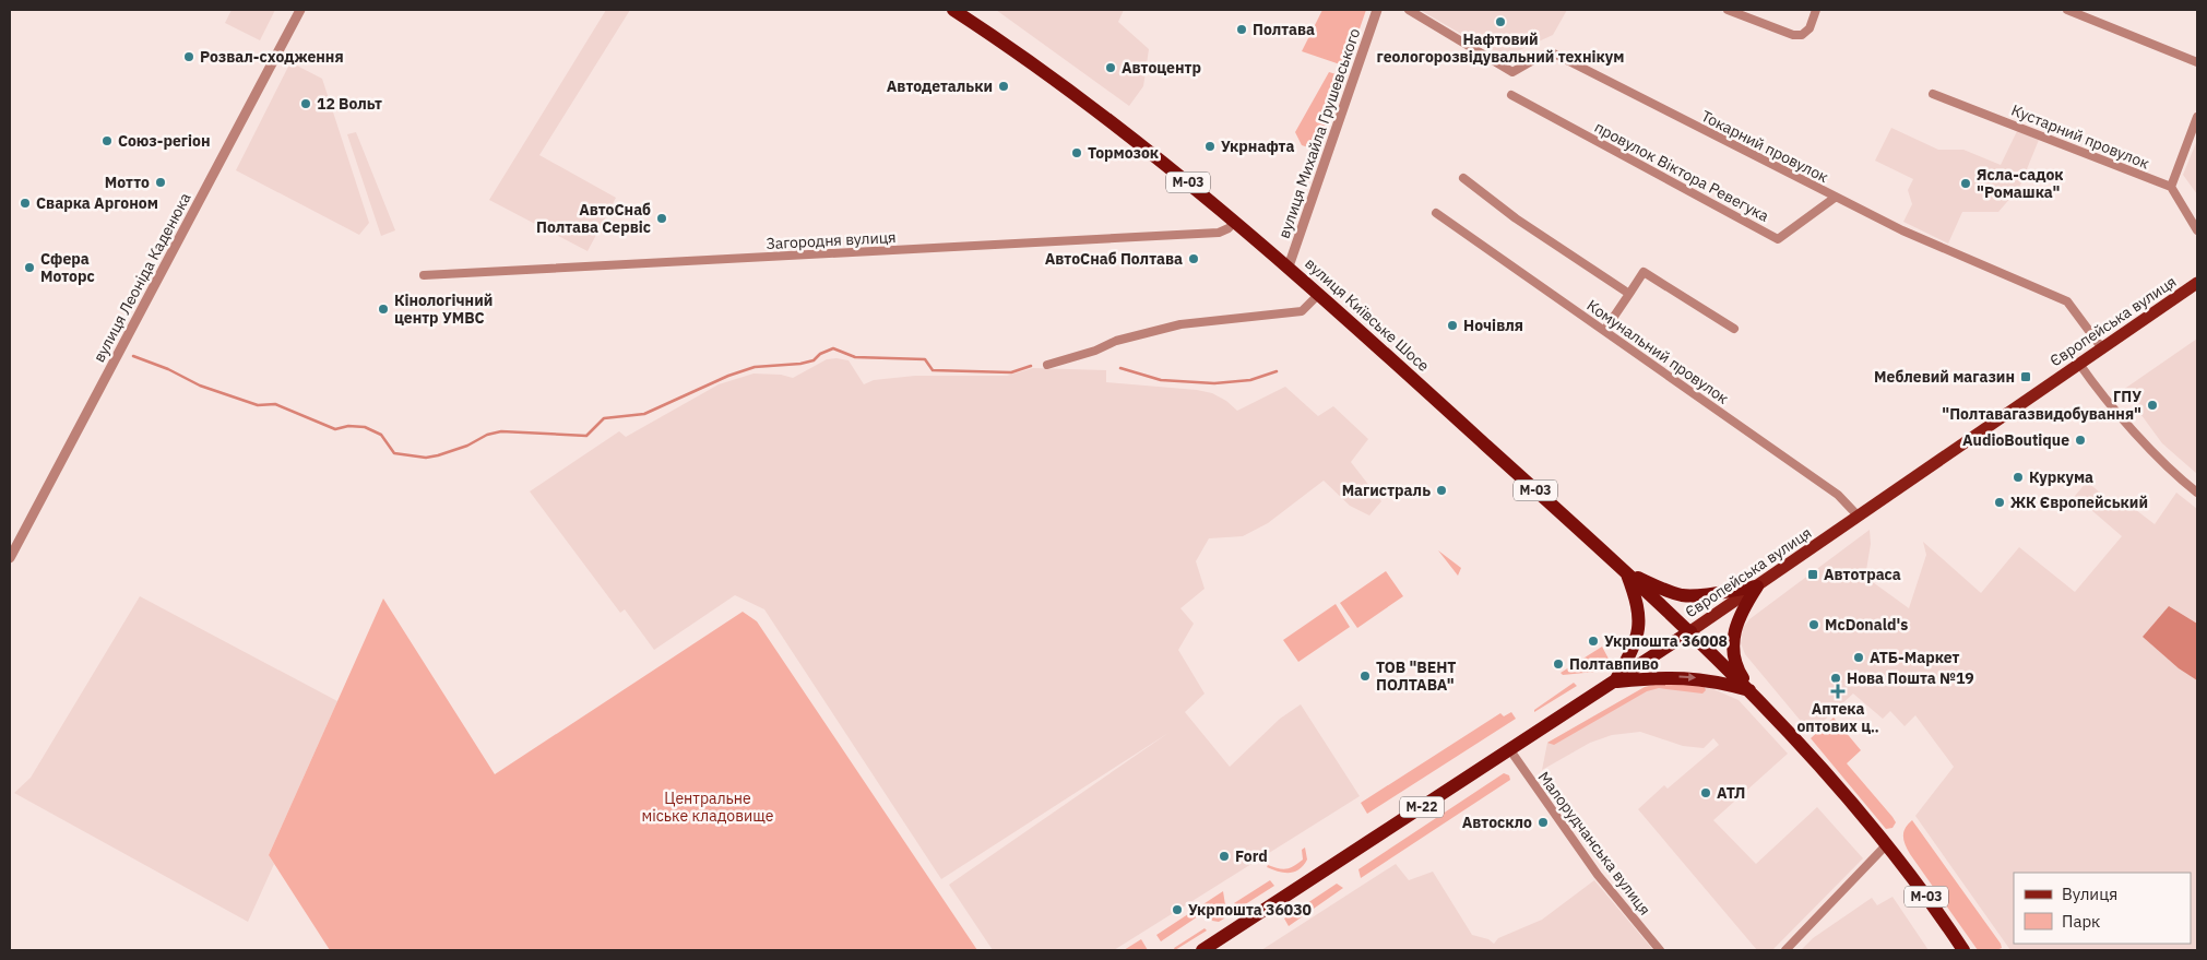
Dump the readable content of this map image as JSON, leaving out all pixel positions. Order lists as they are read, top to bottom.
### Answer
{
  "streets": {
    "highway": [
      "М-03",
      "вулиця Київське Шосе",
      "Європейська вулиця",
      "М-22"
    ],
    "street": [
      "вулиця Михайла Грушевського",
      "Кустарний провулок",
      "Токарний провулок",
      "провулок Віктора Ревегука",
      "Загородня вулиця",
      "вулиця Леоніда Каденюка",
      "Комунальний провулок",
      "Малорудчанська вулиця"
    ]
  },
  "crossings": [
    ["вулиця Михайла Грушевського", "вулиця Київське Шосе"],
    ["Токарний провулок", "провулок Віктора Ревегука"],
    ["Токарний провулок", "Європейська вулиця"],
    ["М-03", "вулиця Київське Шосе"],
    ["Загородня вулиця", "вулиця Київське Шосе"],
    ["вулиця Київське Шосе", "Європейська вулиця"],
    ["Європейська вулиця", "Комунальний провулок"],
    ["Європейська вулиця", "Малорудчанська вулиця"]
  ],
  "parks": ["Центральне міське кладовище"],
  "places": {
    "other": [
      "Нафтовий геологорозвідувальний технікум",
      "Полтава",
      "Розвал-сходження",
      "Автоцентр",
      "Автодетальки",
      "12 Вольт",
      "Союз-регіон",
      "Укрнафта",
      "Тормозок",
      "Мотто",
      "Ясла-садок \"Ромашка\"",
      "Сварка Аргоном",
      "АвтоСнаб Полтава Сервіс",
      "АвтоСнаб Полтава",
      "Сфера Моторс",
      "Кінологічний центр УМВС",
      "Ночівля",
      "ГПУ \"Полтавагазвидобування\"",
      "AudioBoutique",
      "Куркума",
      "Магистраль",
      "ЖК Європейський",
      "McDonald's",
      "Укрпошта 36008",
      "АТБ-Маркет",
      "Полтавпиво",
      "ТОВ \"ВЕНТ ПОЛТАВА\"",
      "Нова Пошта №19",
      "АТЛ",
      "Автоскло",
      "Ford",
      "Укрпошта 36030"
    ],
    "transit": ["Меблевий магазин", "Автотраса"],
    "health": ["Аптека оптових ц‥"]
  },
  "legend": ["Вулиця", "Парк"]
}
